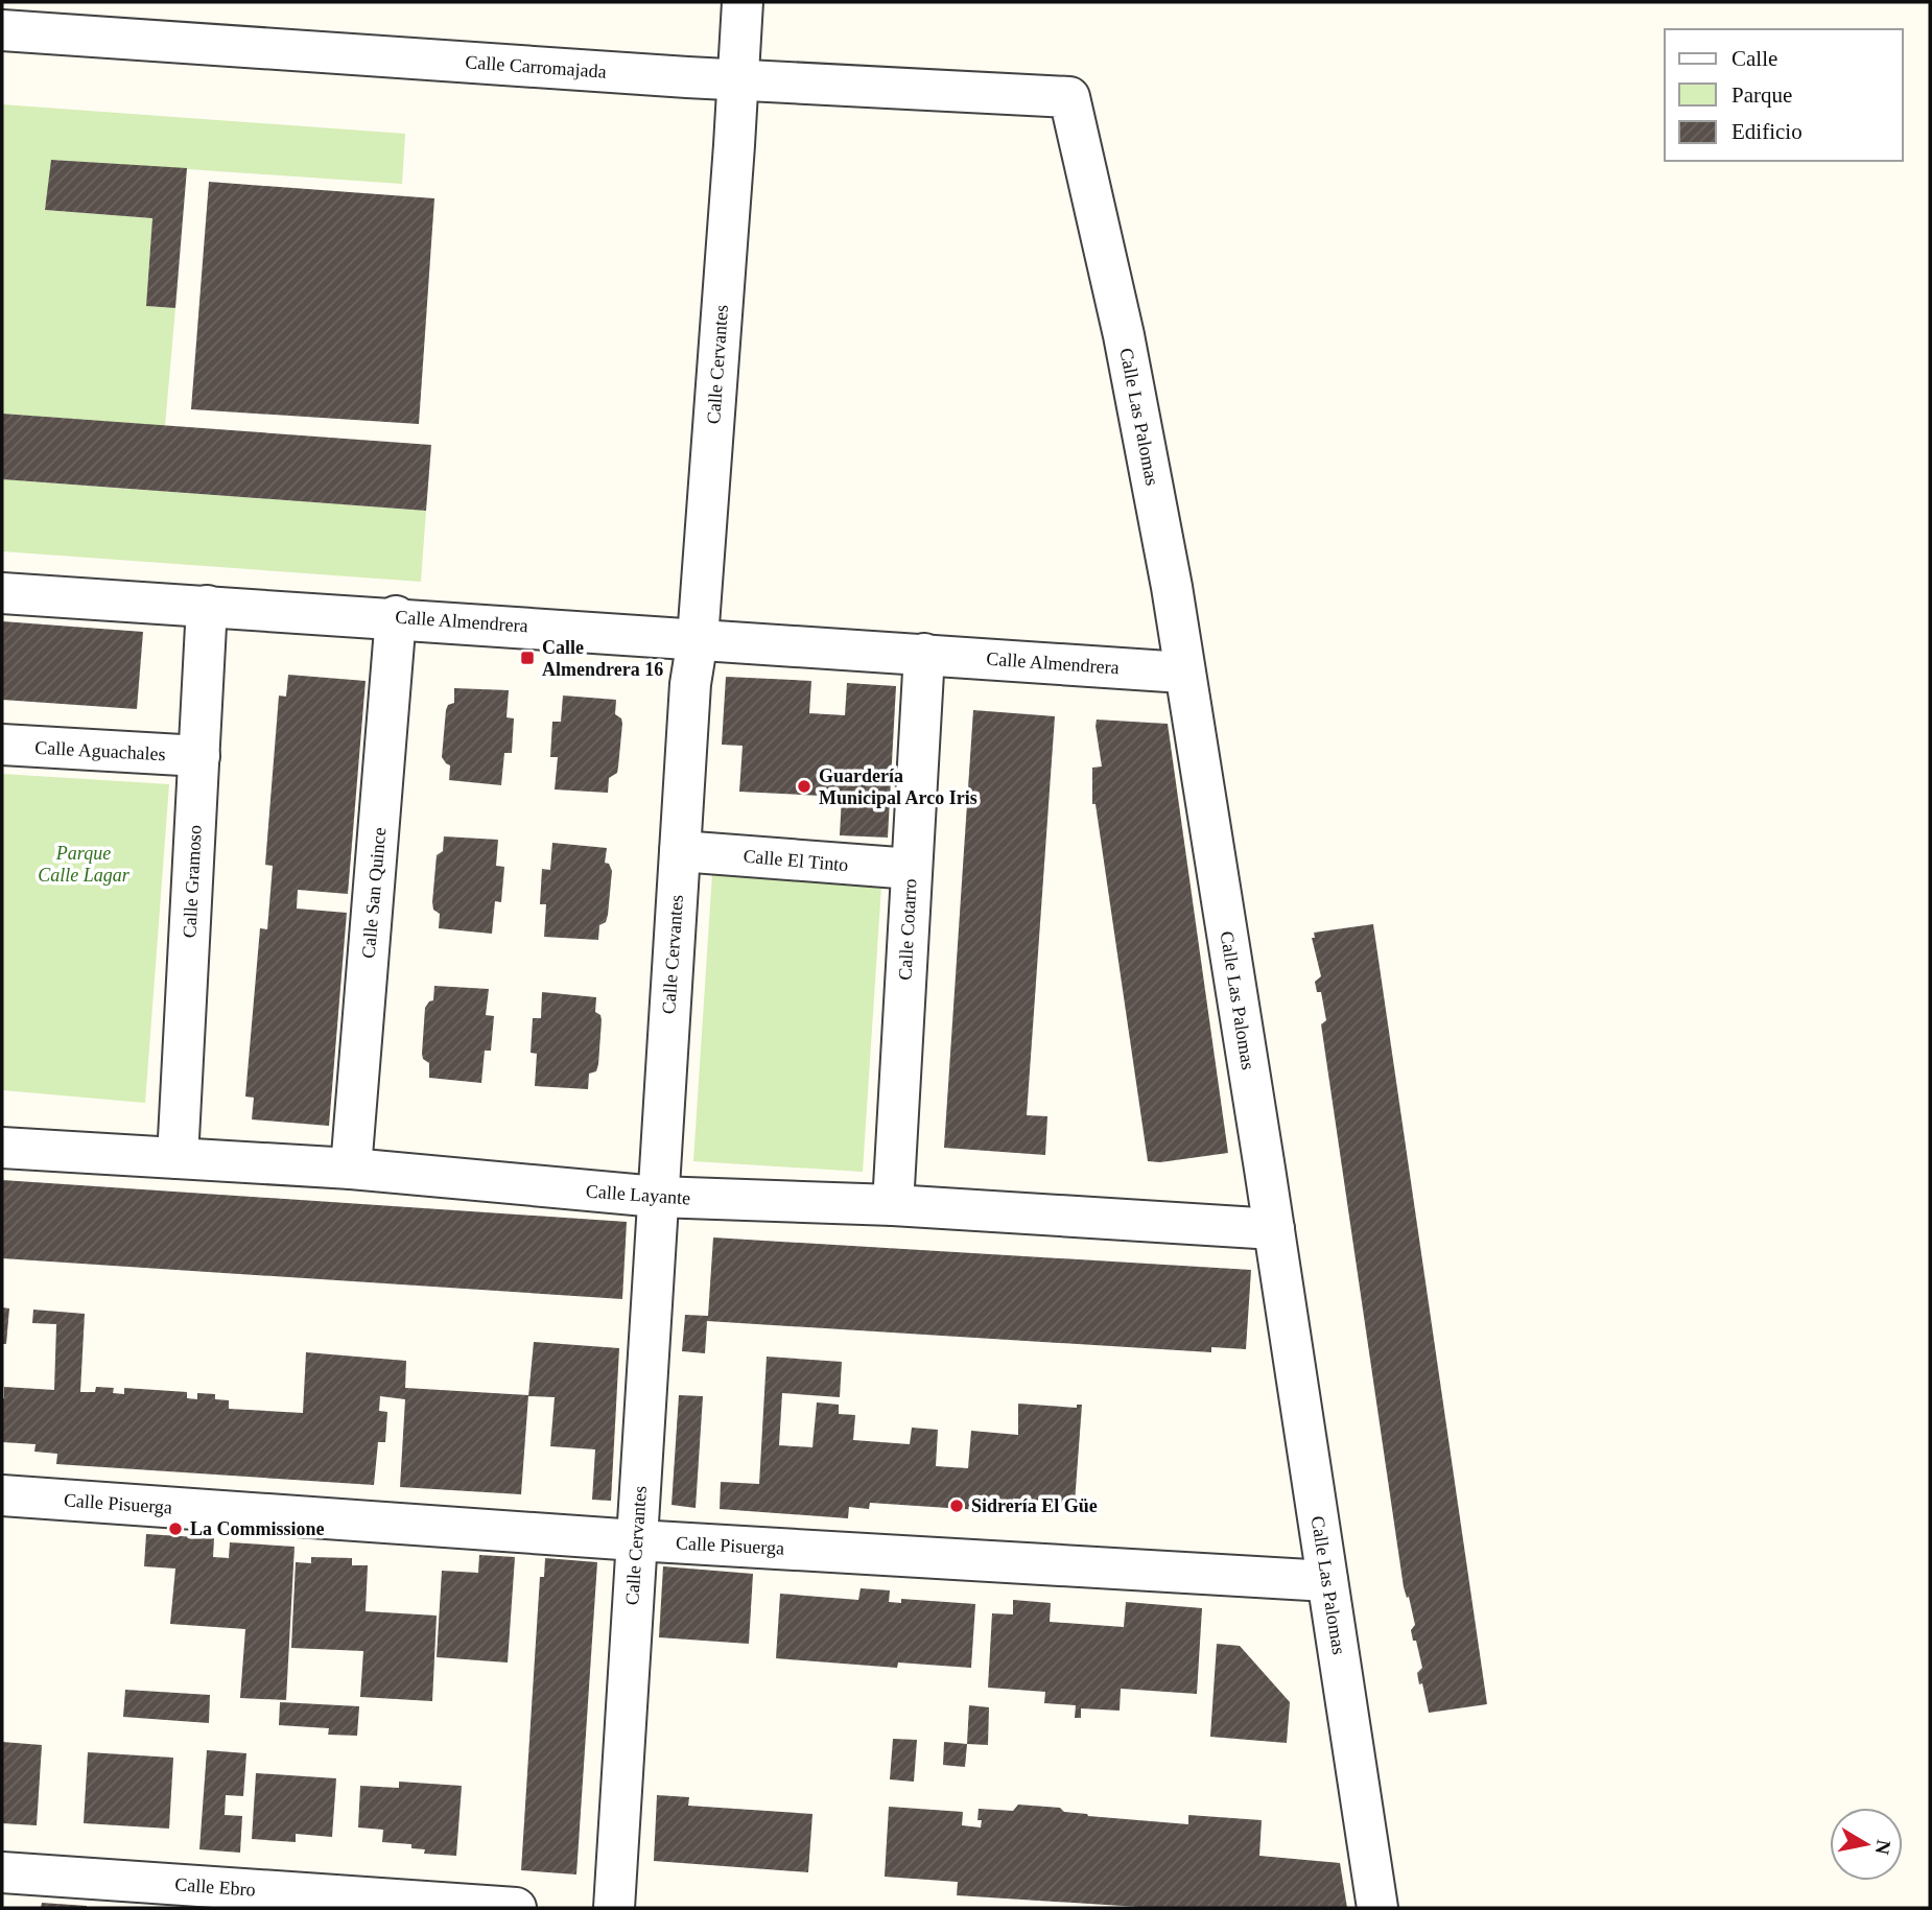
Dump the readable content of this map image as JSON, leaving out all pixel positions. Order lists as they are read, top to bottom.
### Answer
{
  "streets": {
    "street": [
      "Calle Carromajada",
      "Calle Cervantes",
      "Calle Las Palomas",
      "Calle Almendrera",
      "Calle Aguachales",
      "Calle El Tinto",
      "Calle Gramoso",
      "Calle San Quince",
      "Calle Cotarro",
      "Calle Layante",
      "Calle Pisuerga",
      "Calle Ebro"
    ]
  },
  "crossings": [
    ["Calle Carromajada", "Calle Cervantes"],
    ["Calle Carromajada", "Calle Las Palomas"],
    ["Calle Cervantes", "Calle Almendrera"],
    ["Calle Cervantes", "Calle El Tinto"],
    ["Calle Cervantes", "Calle Layante"],
    ["Calle Cervantes", "Calle Pisuerga"],
    ["Calle Las Palomas", "Calle Almendrera"],
    ["Calle Las Palomas", "Calle Layante"],
    ["Calle Las Palomas", "Calle Pisuerga"],
    ["Calle Almendrera", "Calle Gramoso"],
    ["Calle Almendrera", "Calle San Quince"],
    ["Calle Almendrera", "Calle Cotarro"],
    ["Calle Aguachales", "Calle Gramoso"],
    ["Calle El Tinto", "Calle Cotarro"],
    ["Calle Gramoso", "Calle Layante"],
    ["Calle San Quince", "Calle Layante"],
    ["Calle Cotarro", "Calle Layante"]
  ],
  "parks": ["Parque Calle Lagar"],
  "places": {
    "transit": ["Calle Almendrera 16"],
    "other": ["Guardería Municipal Arco Iris", "Sidrería El Güe", "La Commissione"]
  },
  "legend": ["Calle", "Parque", "Edificio"],
  "north": "right"
}
